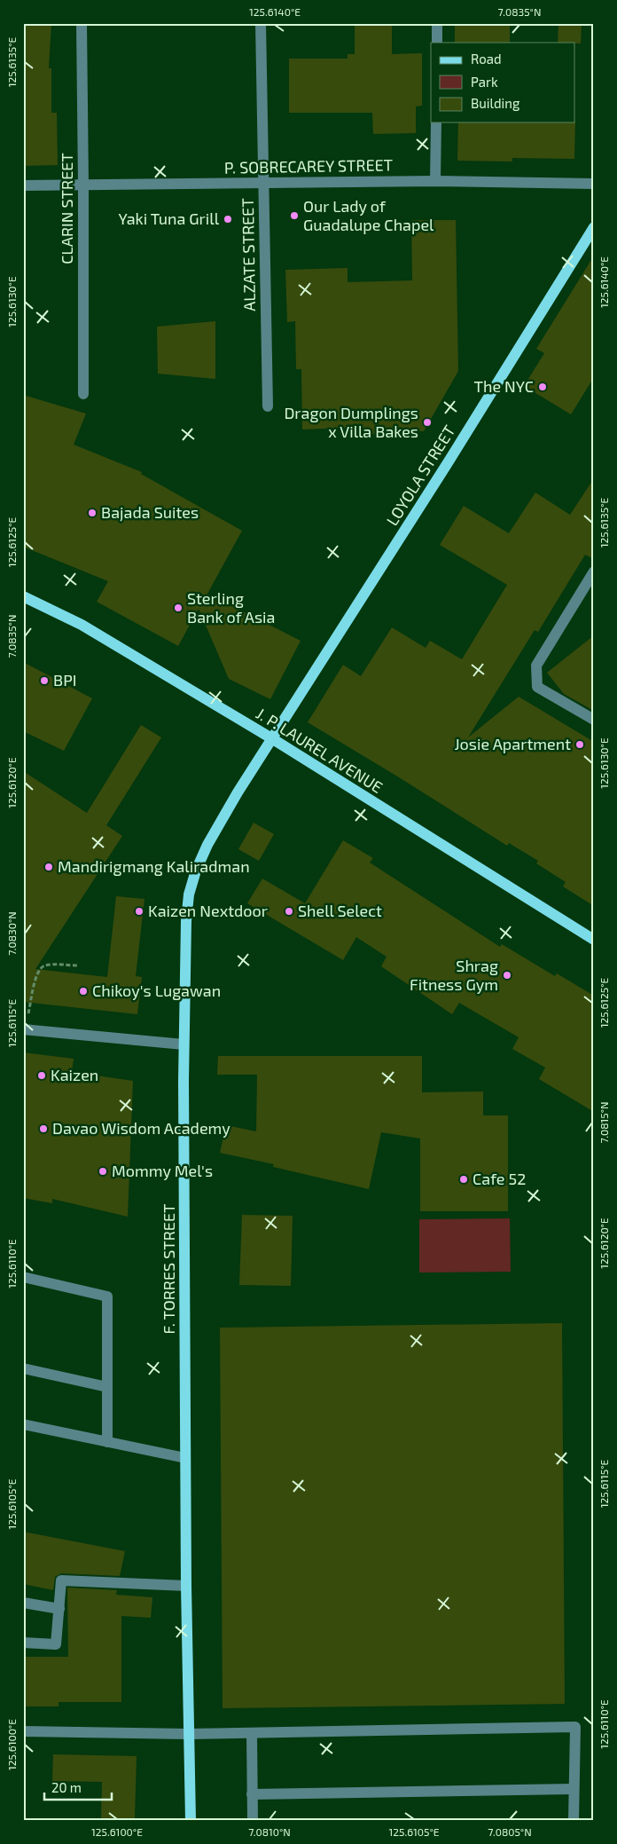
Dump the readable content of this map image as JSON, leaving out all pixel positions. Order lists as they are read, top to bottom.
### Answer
{
  "streets": {
    "main road": ["LOYOLA STREET", "J. P. LAUREL AVENUE", "F. TORRES STREET"],
    "street": ["P. SOBRECAREY STREET", "CLARIN STREET", "ALZATE STREET"]
  },
  "crossings": [
    ["P. SOBRECAREY STREET", "CLARIN STREET"],
    ["P. SOBRECAREY STREET", "ALZATE STREET"],
    ["LOYOLA STREET", "J. P. LAUREL AVENUE"],
    ["LOYOLA STREET", "F. TORRES STREET"],
    ["J. P. LAUREL AVENUE", "F. TORRES STREET"]
  ],
  "places": [
    "Our Lady of Guadalupe Chapel",
    "Yaki Tuna Grill",
    "The NYC",
    "Dragon Dumplings x Villa Bakes",
    "Bajada Suites",
    "Sterling Bank of Asia",
    "BPI",
    "Josie Apartment",
    "Mandirigmang Kaliradman",
    "Kaizen Nextdoor",
    "Shell Select",
    "Shrag Fitness Gym",
    "Chikoy's Lugawan",
    "Kaizen",
    "Davao Wisdom Academy",
    "Mommy Mel's",
    "Cafe 52"
  ],
  "legend": ["Road", "Park", "Building"],
  "scale_bar": "20 m",
  "coordinates": [
    "125.6140°E",
    "7.0835°N",
    "125.6135°E",
    "125.6130°E",
    "125.6125°E",
    "125.6120°E",
    "7.0830°N",
    "125.6115°E",
    "7.0815°N",
    "125.6110°E",
    "125.6105°E",
    "125.6100°E",
    "7.0810°N",
    "7.0805°N"
  ]
}
